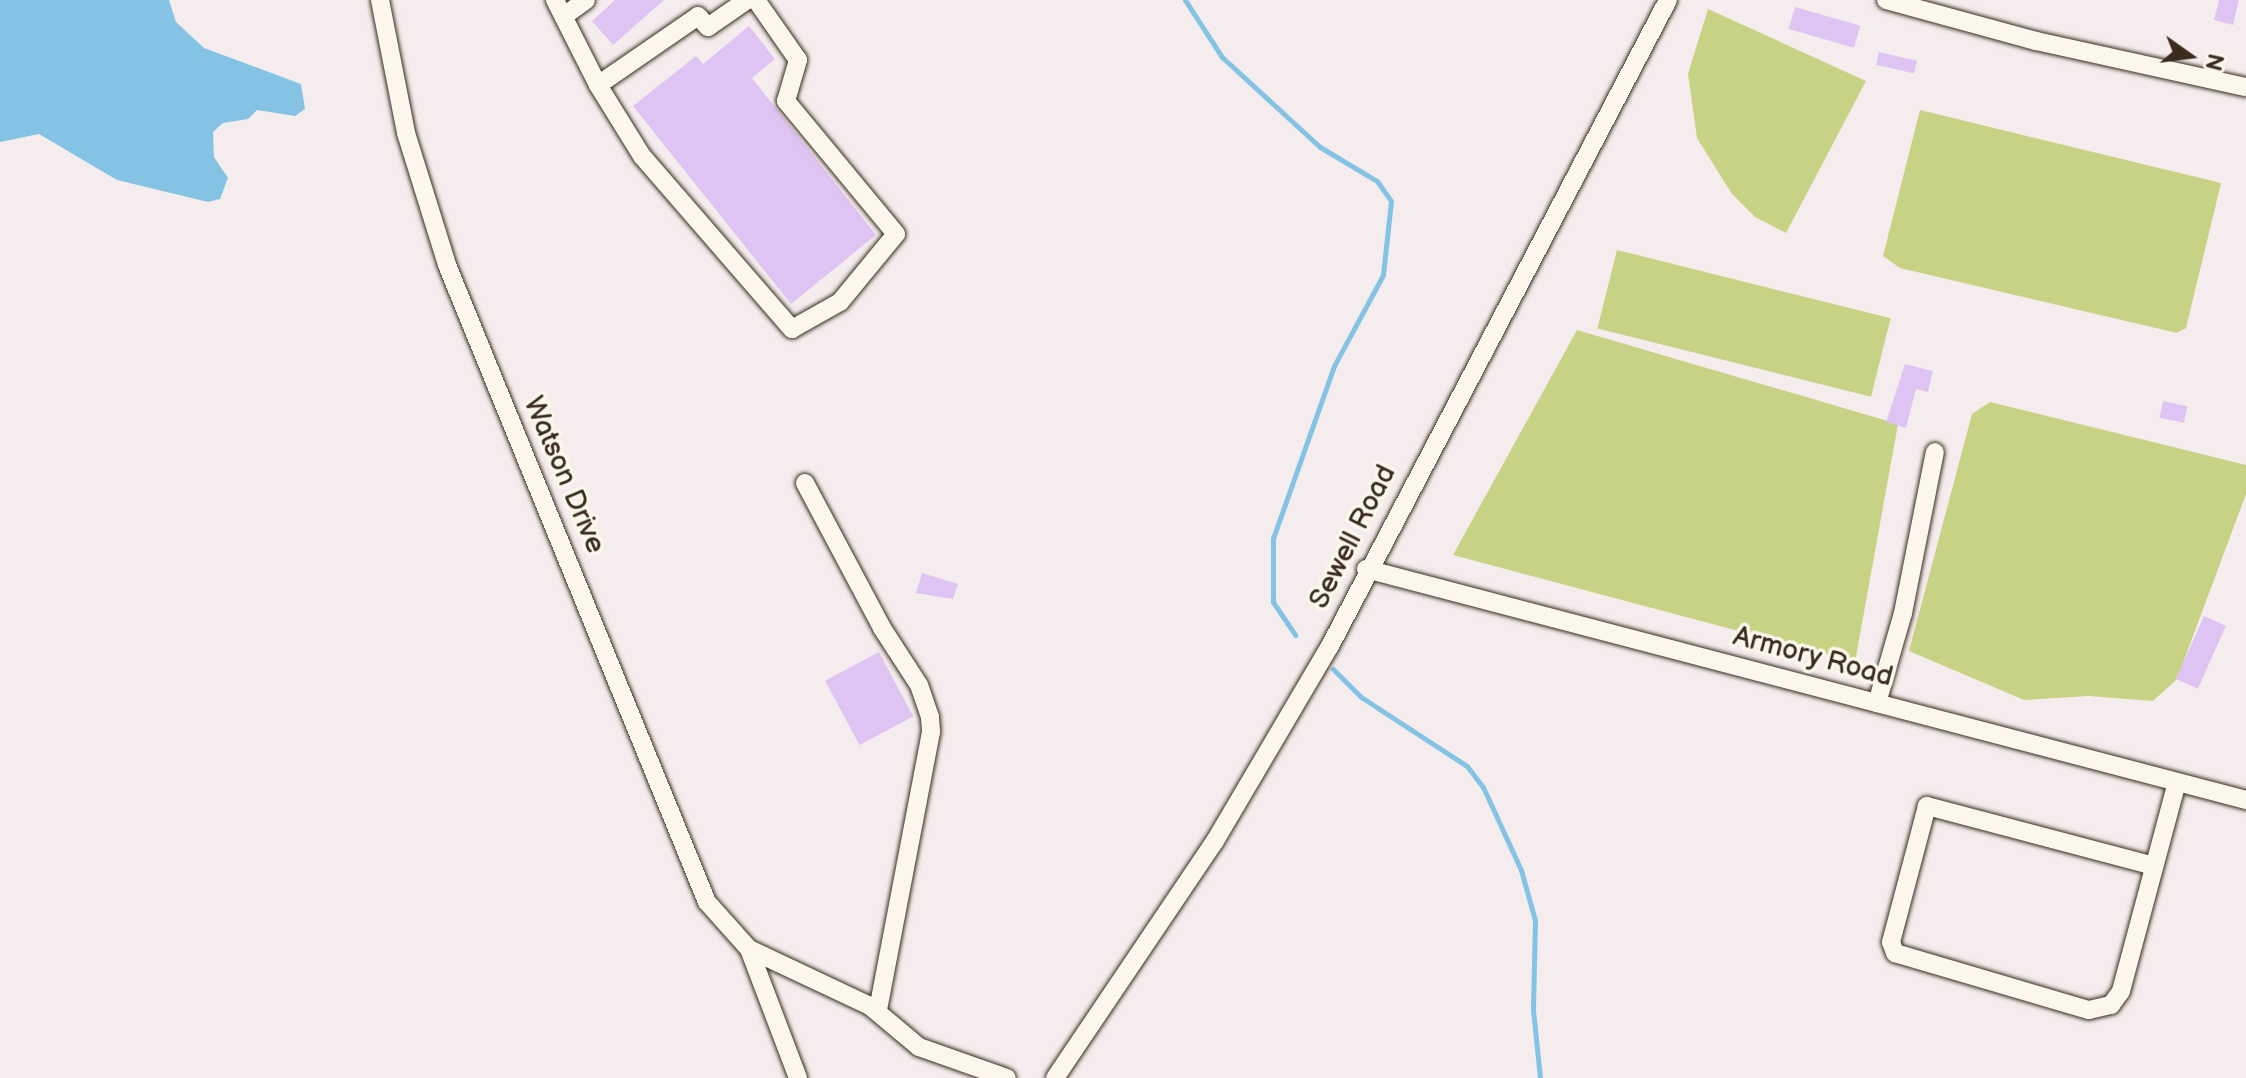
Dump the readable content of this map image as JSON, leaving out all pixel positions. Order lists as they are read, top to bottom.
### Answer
{
  "streets": {
    "street": ["Watson Drive", "Sewell Road", "Armory Road"]
  },
  "crossings": [
    ["Sewell Road", "Armory Road"]
  ],
  "north": "right"
}
